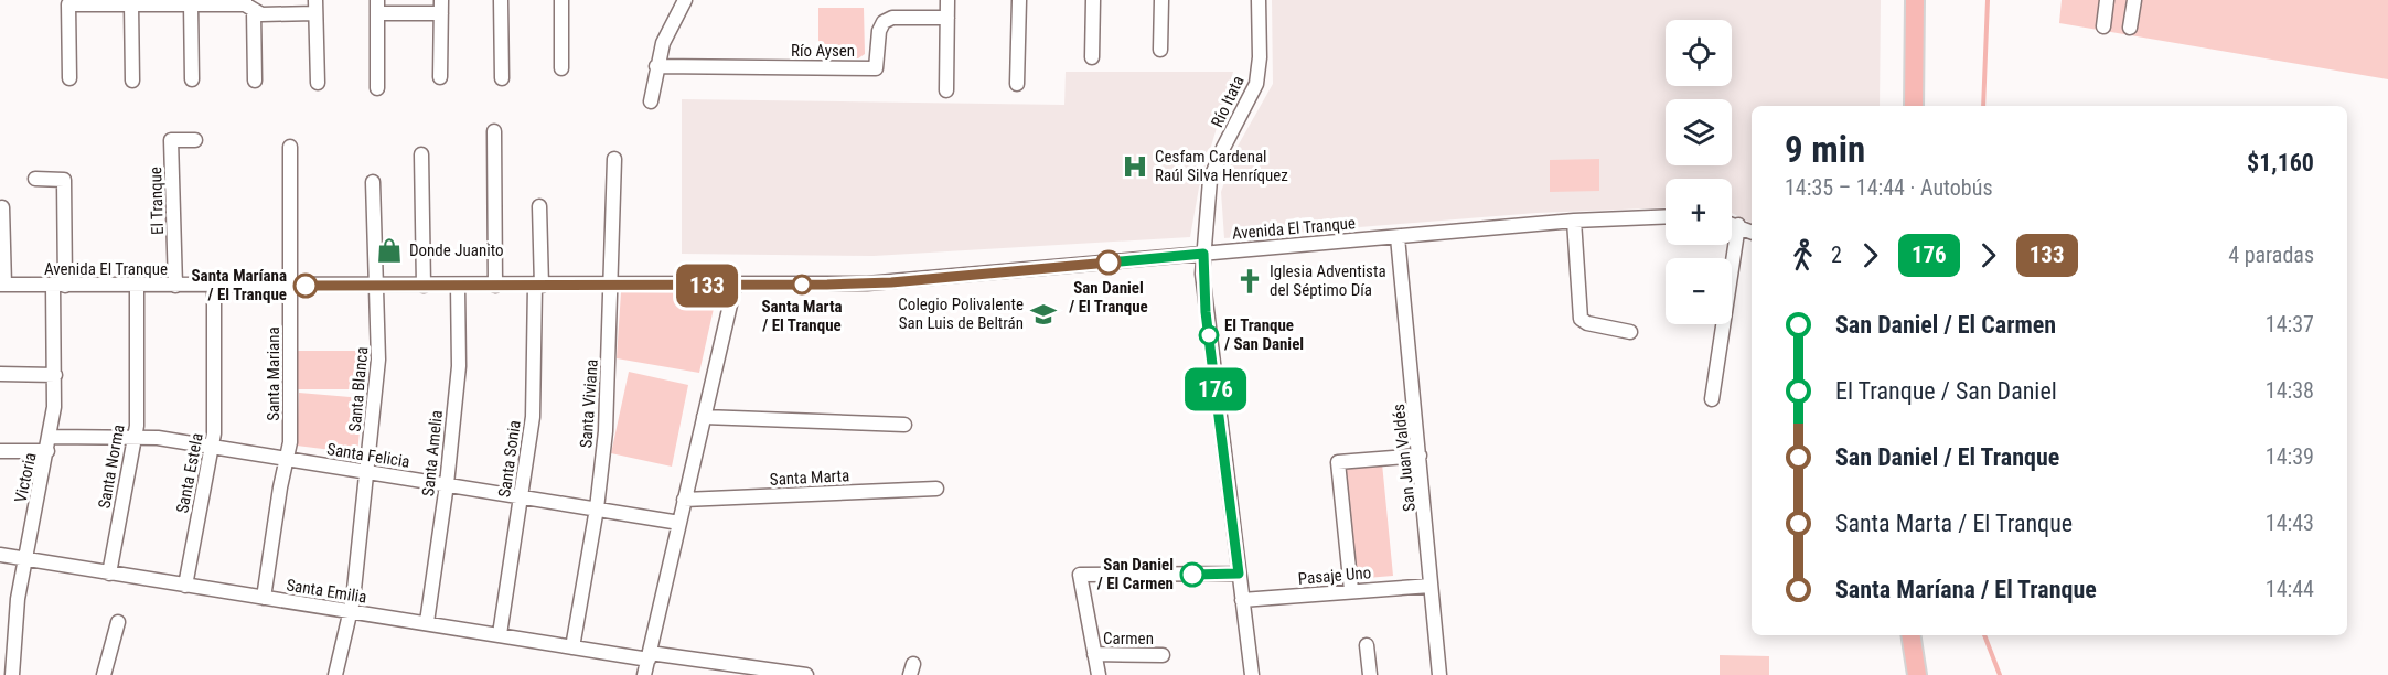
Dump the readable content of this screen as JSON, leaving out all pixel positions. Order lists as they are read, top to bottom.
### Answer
{
  "streets": {
    "street": [
      "Río Aysen",
      "Río Itata",
      "El Tranque",
      "Avenida El Tranque",
      "Santa Mariana",
      "Santa Blanca",
      "Santa Viviana",
      "Santa Amelia",
      "Santa Felicia",
      "San Juan Valdés",
      "Santa Sonia",
      "Santa Norma",
      "Santa Estela",
      "Victoria",
      "Santa Marta",
      "Pasaje Uno",
      "Santa Emilia",
      "Carmen"
    ]
  },
  "crossings": [
    ["Río Itata", "Avenida El Tranque"],
    ["Río Itata", "Pasaje Uno"],
    ["Río Itata", "Carmen"],
    ["El Tranque", "Avenida El Tranque"],
    ["Avenida El Tranque", "Santa Mariana"],
    ["Avenida El Tranque", "Santa Blanca"],
    ["Avenida El Tranque", "Santa Viviana"],
    ["Avenida El Tranque", "Santa Amelia"],
    ["Avenida El Tranque", "San Juan Valdés"],
    ["Avenida El Tranque", "Santa Sonia"],
    ["Avenida El Tranque", "Santa Norma"],
    ["Avenida El Tranque", "Santa Estela"],
    ["Avenida El Tranque", "Victoria"],
    ["Santa Mariana", "Santa Felicia"],
    ["Santa Mariana", "Santa Emilia"],
    ["Santa Blanca", "Santa Felicia"],
    ["Santa Blanca", "Santa Emilia"],
    ["Santa Viviana", "Santa Felicia"],
    ["Santa Viviana", "Santa Emilia"],
    ["Santa Amelia", "Santa Felicia"],
    ["Santa Amelia", "Santa Emilia"],
    ["Santa Felicia", "Santa Sonia"],
    ["Santa Felicia", "Santa Norma"],
    ["Santa Felicia", "Santa Estela"],
    ["Santa Felicia", "Victoria"],
    ["San Juan Valdés", "Pasaje Uno"],
    ["Santa Sonia", "Santa Emilia"],
    ["Santa Norma", "Santa Emilia"],
    ["Santa Estela", "Santa Emilia"],
    ["Victoria", "Santa Emilia"]
  ],
  "places": {
    "hospital": ["Cesfam Cardenal Raúl Silva Henríquez"],
    "shop": ["Donde Juanito"],
    "other": [
      "San Daniel / El Tranque",
      "Santa Marta / El Tranque",
      "Santa Maríana / El Tranque",
      "El Tranque / San Daniel",
      "San Daniel / El Carmen"
    ],
    "church": ["Iglesia Adventista del Séptimo Día"],
    "school or university": ["Colegio Polivalente San Luis de Beltrán"]
  },
  "lines": ["bus line 176", "bus line 133"],
  "page": {
    "on_map": ["176", "133"],
    "map_buttons": ["+", "−"],
    "heading": ["9 min", "14:35 – 14:44 · Autobús", "$1,160"],
    "legs": [
      "2",
      "176",
      "133",
      "4 paradas"
    ],
    "list": [
      {
        "name": "San Daniel / El Carmen",
        "value": "14:37"
      },
      {
        "name": "El Tranque / San Daniel",
        "value": "14:38"
      },
      {
        "name": "San Daniel / El Tranque",
        "value": "14:39"
      },
      {
        "name": "Santa Marta / El Tranque",
        "value": "14:43"
      },
      {
        "name": "Santa Maríana / El Tranque",
        "value": "14:44"
      }
    ]
  }
}
